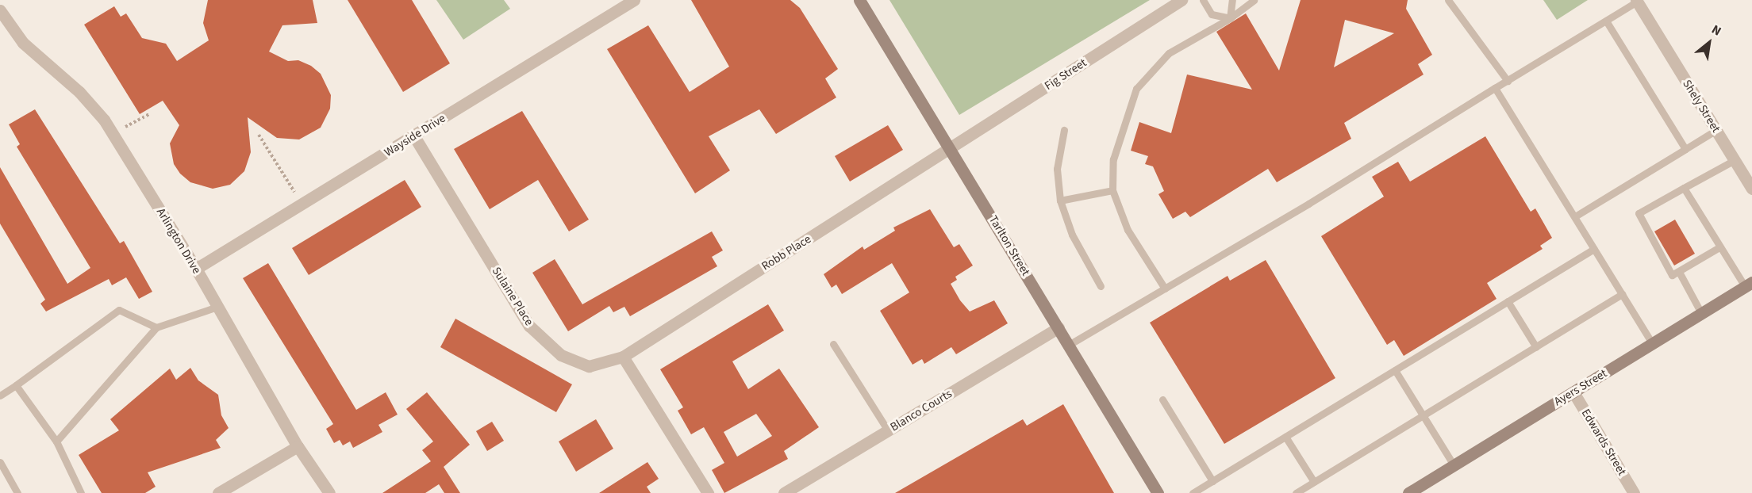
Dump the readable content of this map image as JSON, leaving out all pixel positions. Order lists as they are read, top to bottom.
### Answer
{
  "streets": {
    "street": [
      "Fig Street",
      "Shely Street",
      "Wayside Drive",
      "Arlington Drive",
      "Tarlton Street",
      "Robb Place",
      "Sulaine Place",
      "Ayers Street",
      "Blanco Courts",
      "Edwards Street"
    ]
  },
  "crossings": [
    ["Fig Street", "Tarlton Street"],
    ["Fig Street", "Robb Place"],
    ["Wayside Drive", "Arlington Drive"],
    ["Wayside Drive", "Sulaine Place"],
    ["Tarlton Street", "Robb Place"],
    ["Tarlton Street", "Blanco Courts"],
    ["Robb Place", "Sulaine Place"],
    ["Ayers Street", "Edwards Street"]
  ],
  "north": "top right"
}
